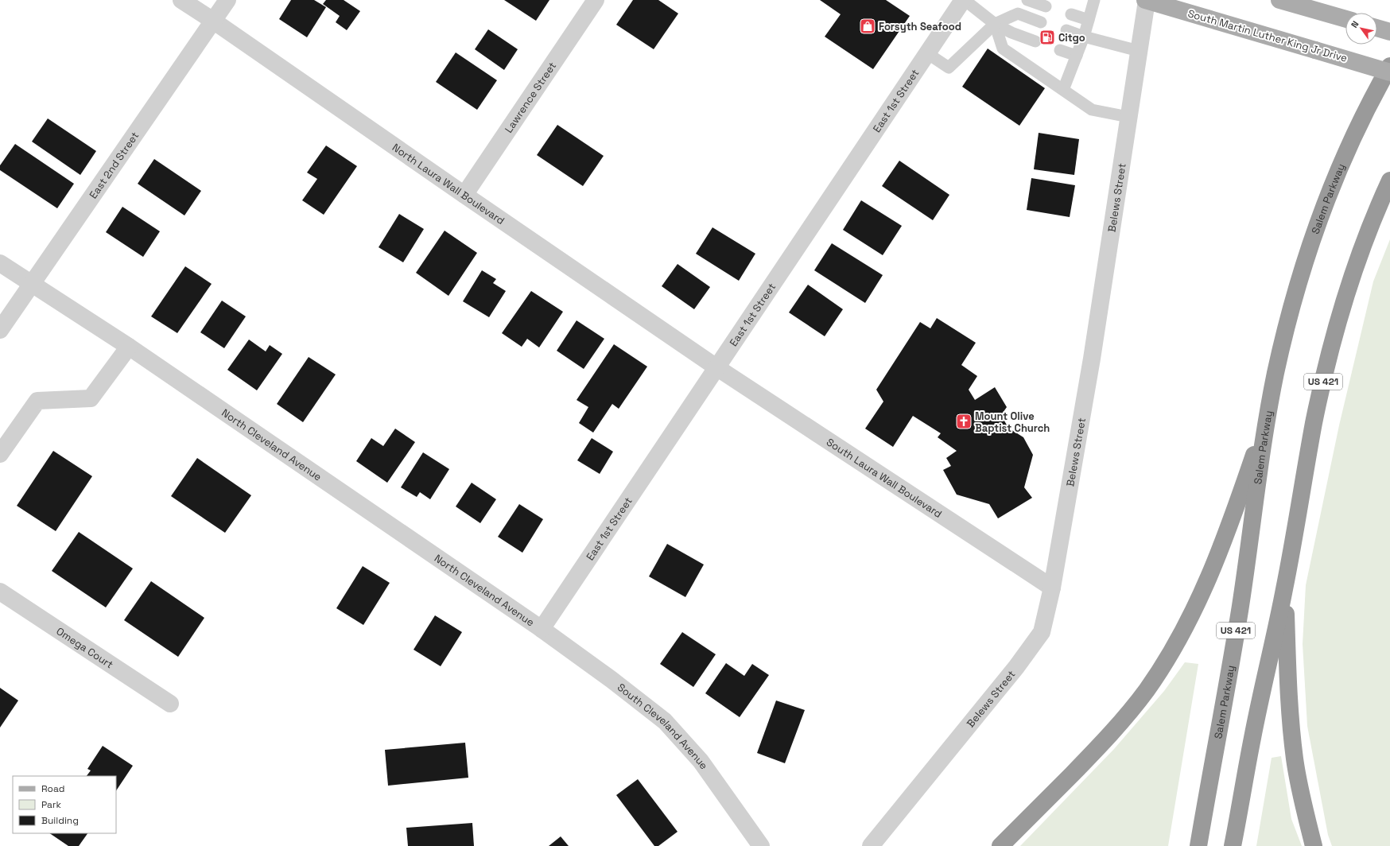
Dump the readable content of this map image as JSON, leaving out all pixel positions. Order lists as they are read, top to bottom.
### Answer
{
  "streets": {
    "highway": ["Salem Parkway", "US 421"],
    "main road": ["South Martin Luther King Jr Drive"],
    "street": [
      "Lawrence Street",
      "East 1st Street",
      "East 2nd Street",
      "North Laura Wall Boulevard",
      "Belews Street",
      "North Cleveland Avenue",
      "South Laura Wall Boulevard",
      "Omega Court",
      "South Cleveland Avenue"
    ]
  },
  "crossings": [
    ["South Martin Luther King Jr Drive", "Belews Street"],
    ["Lawrence Street", "North Laura Wall Boulevard"],
    ["East 1st Street", "North Laura Wall Boulevard"],
    ["East 1st Street", "North Cleveland Avenue"],
    ["East 1st Street", "South Laura Wall Boulevard"],
    ["East 1st Street", "South Cleveland Avenue"],
    ["East 2nd Street", "North Laura Wall Boulevard"],
    ["East 2nd Street", "North Cleveland Avenue"],
    ["North Laura Wall Boulevard", "South Laura Wall Boulevard"],
    ["Belews Street", "South Laura Wall Boulevard"],
    ["North Cleveland Avenue", "South Cleveland Avenue"]
  ],
  "places": {
    "shop": ["Forsyth Seafood"],
    "fuel station": ["Citgo"],
    "church": ["Mount Olive Baptist Church"]
  },
  "legend": ["Road", "Park", "Building"],
  "north": "top left"
}
